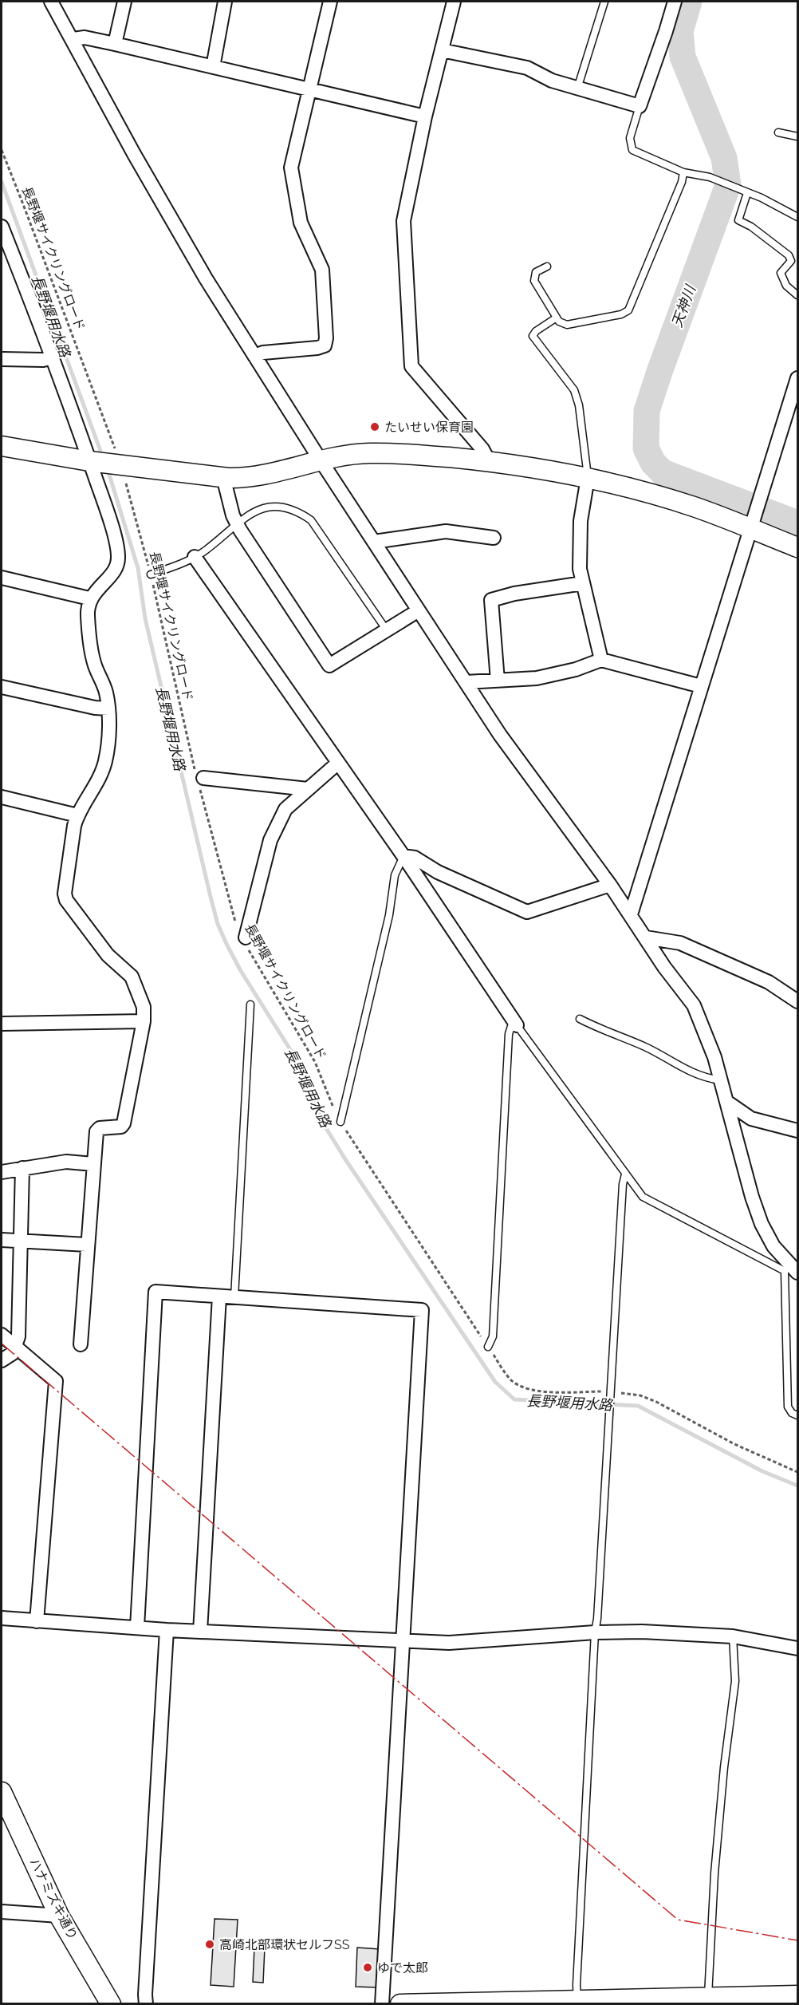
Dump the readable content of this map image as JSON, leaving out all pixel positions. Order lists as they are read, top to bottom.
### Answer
{
  "streets": {
    "street": ["ハナミズキ通り"],
    "path": ["長野堰サイクリングロード"]
  },
  "water": ["天神川", "長野堰用水路"],
  "places": ["たいせい保育園", "高崎北部環状セルフSS", "ゆで太郎"]
}
